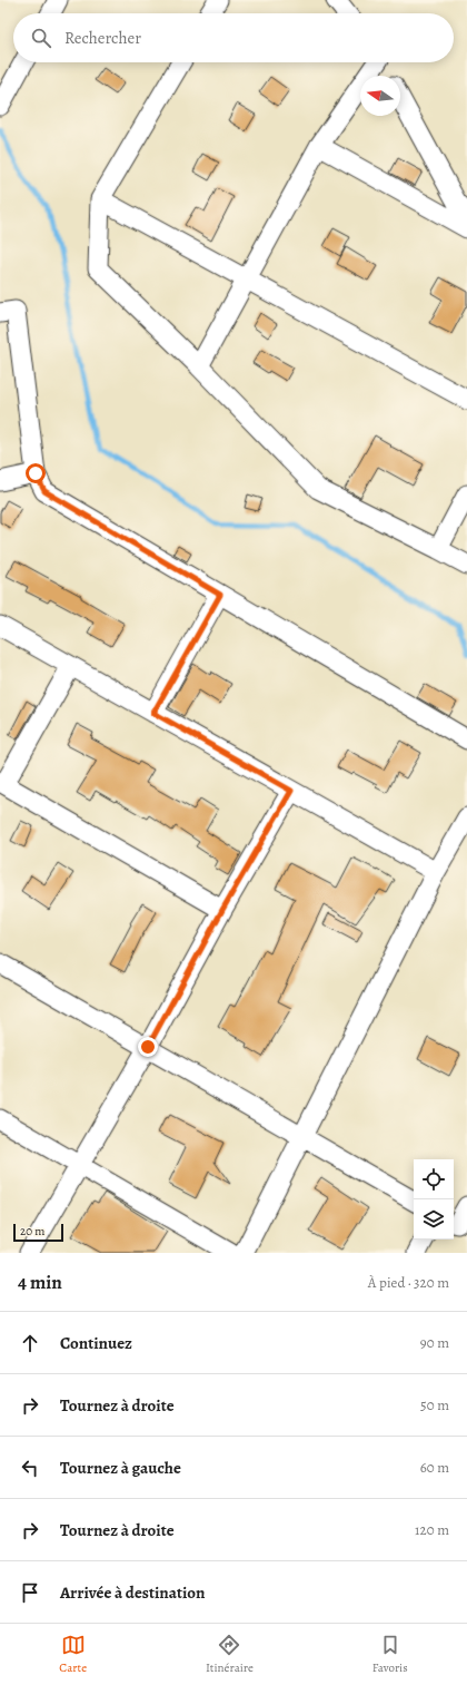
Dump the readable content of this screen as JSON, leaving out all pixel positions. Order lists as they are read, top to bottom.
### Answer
{
  "scale_bar": "20 m",
  "north": "left",
  "page": {
    "search": "Rechercher",
    "scale": "20 m",
    "heading": ["4 min", "À pied · 320 m"],
    "list": [
      ["Continuez", "90 m"],
      ["Tournez à droite", "50 m"],
      ["Tournez à gauche", "60 m"],
      ["Tournez à droite", "120 m"],
      "Arrivée à destination"
    ],
    "nav": ["Carte", "Itinéraire", "Favoris"]
  }
}
